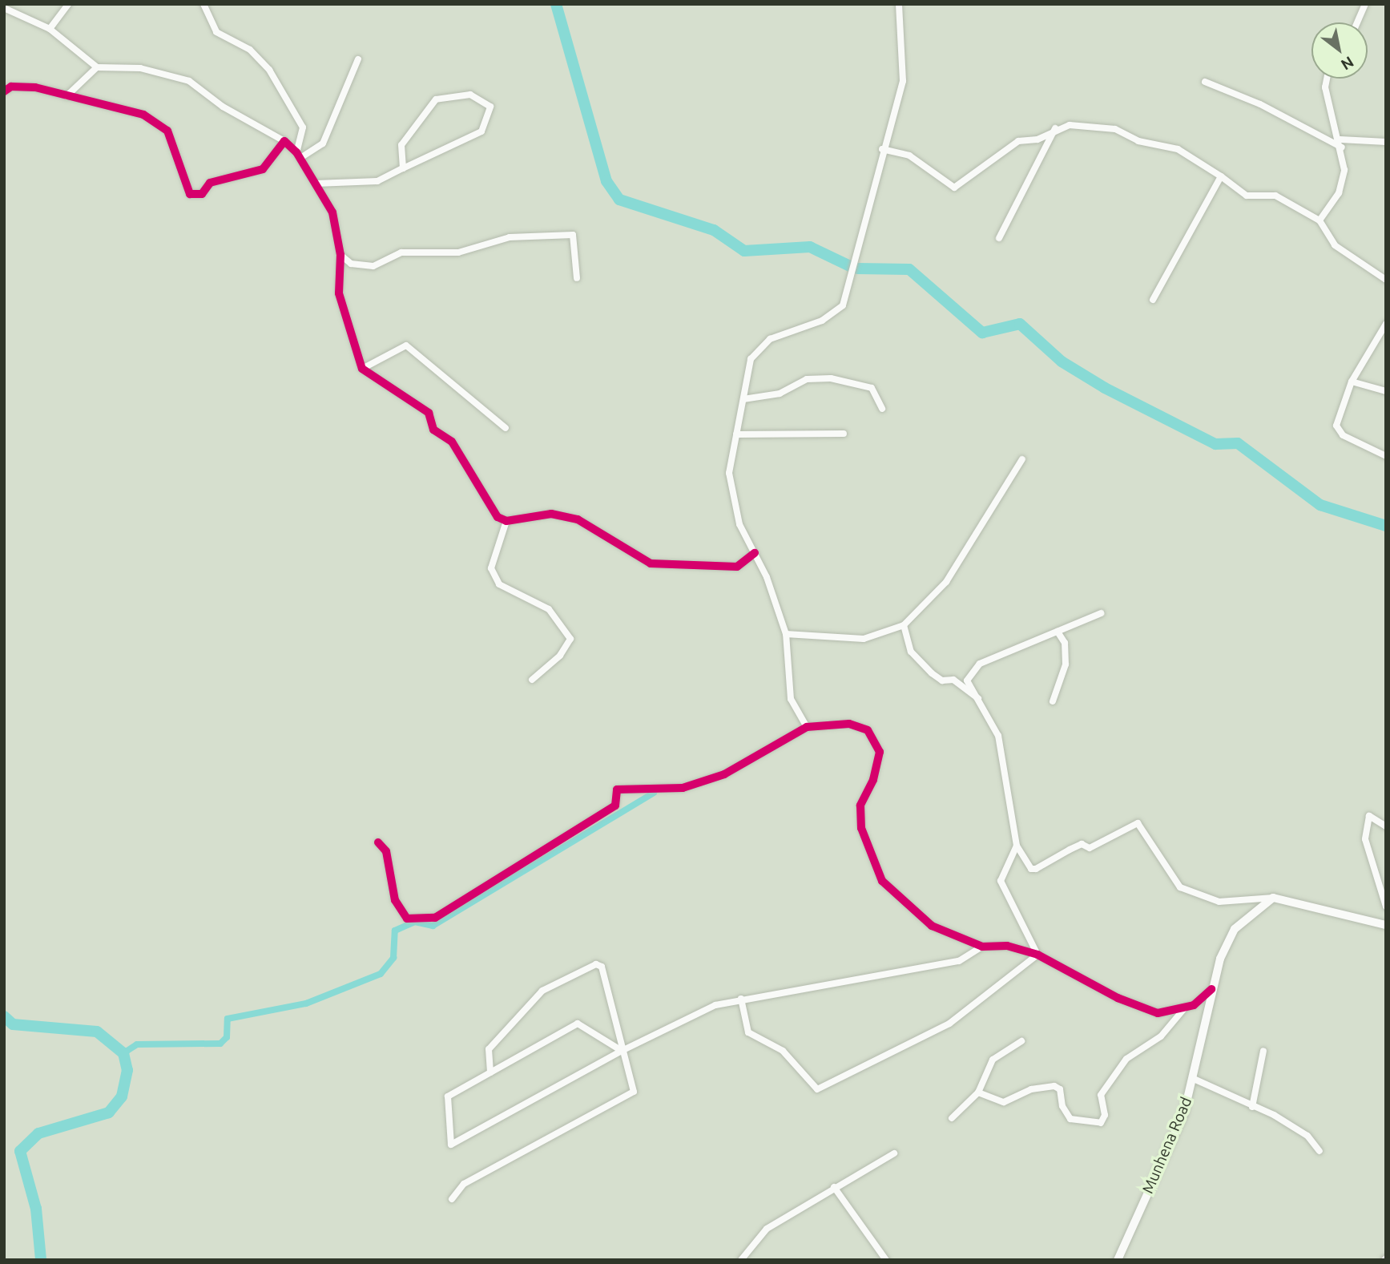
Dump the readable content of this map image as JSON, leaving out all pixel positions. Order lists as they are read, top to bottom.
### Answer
{
  "streets": {
    "street": ["Munhena Road"]
  },
  "north": "bottom right"
}
